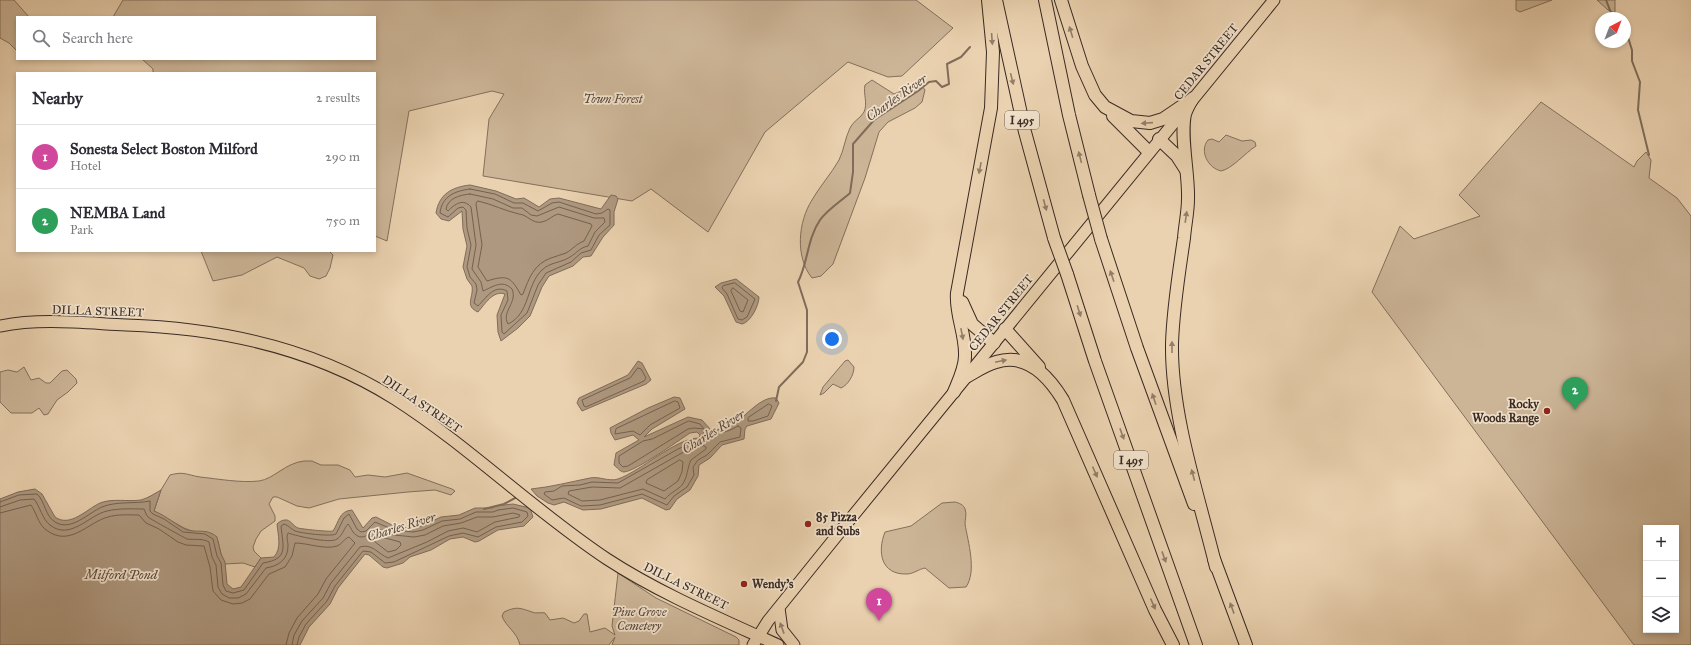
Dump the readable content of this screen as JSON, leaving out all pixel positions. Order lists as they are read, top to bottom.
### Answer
{
  "streets": {
    "highway": ["I 495"],
    "main road": ["CEDAR STREET", "DILLA STREET"]
  },
  "crossings": [
    ["CEDAR STREET", "DILLA STREET"]
  ],
  "water": ["Charles River", "Milford Pond"],
  "parks": ["Town Forest", "Pine Grove Cemetery"],
  "places": ["Rocky Woods Range", "85 Pizza and Subs", "Wendy's"],
  "north": "top right",
  "page": {
    "search": "Search here",
    "heading": ["Nearby", "2 results"],
    "list": [
      {
        "mark": "1",
        "name": "Sonesta Select Boston Milford",
        "note": "Hotel",
        "value": "290 m"
      },
      {
        "mark": "2",
        "name": "NEMBA Land",
        "note": "Park",
        "value": "750 m"
      }
    ],
    "pins": ["2", "1"],
    "map_buttons": ["+", "−"]
  }
}
